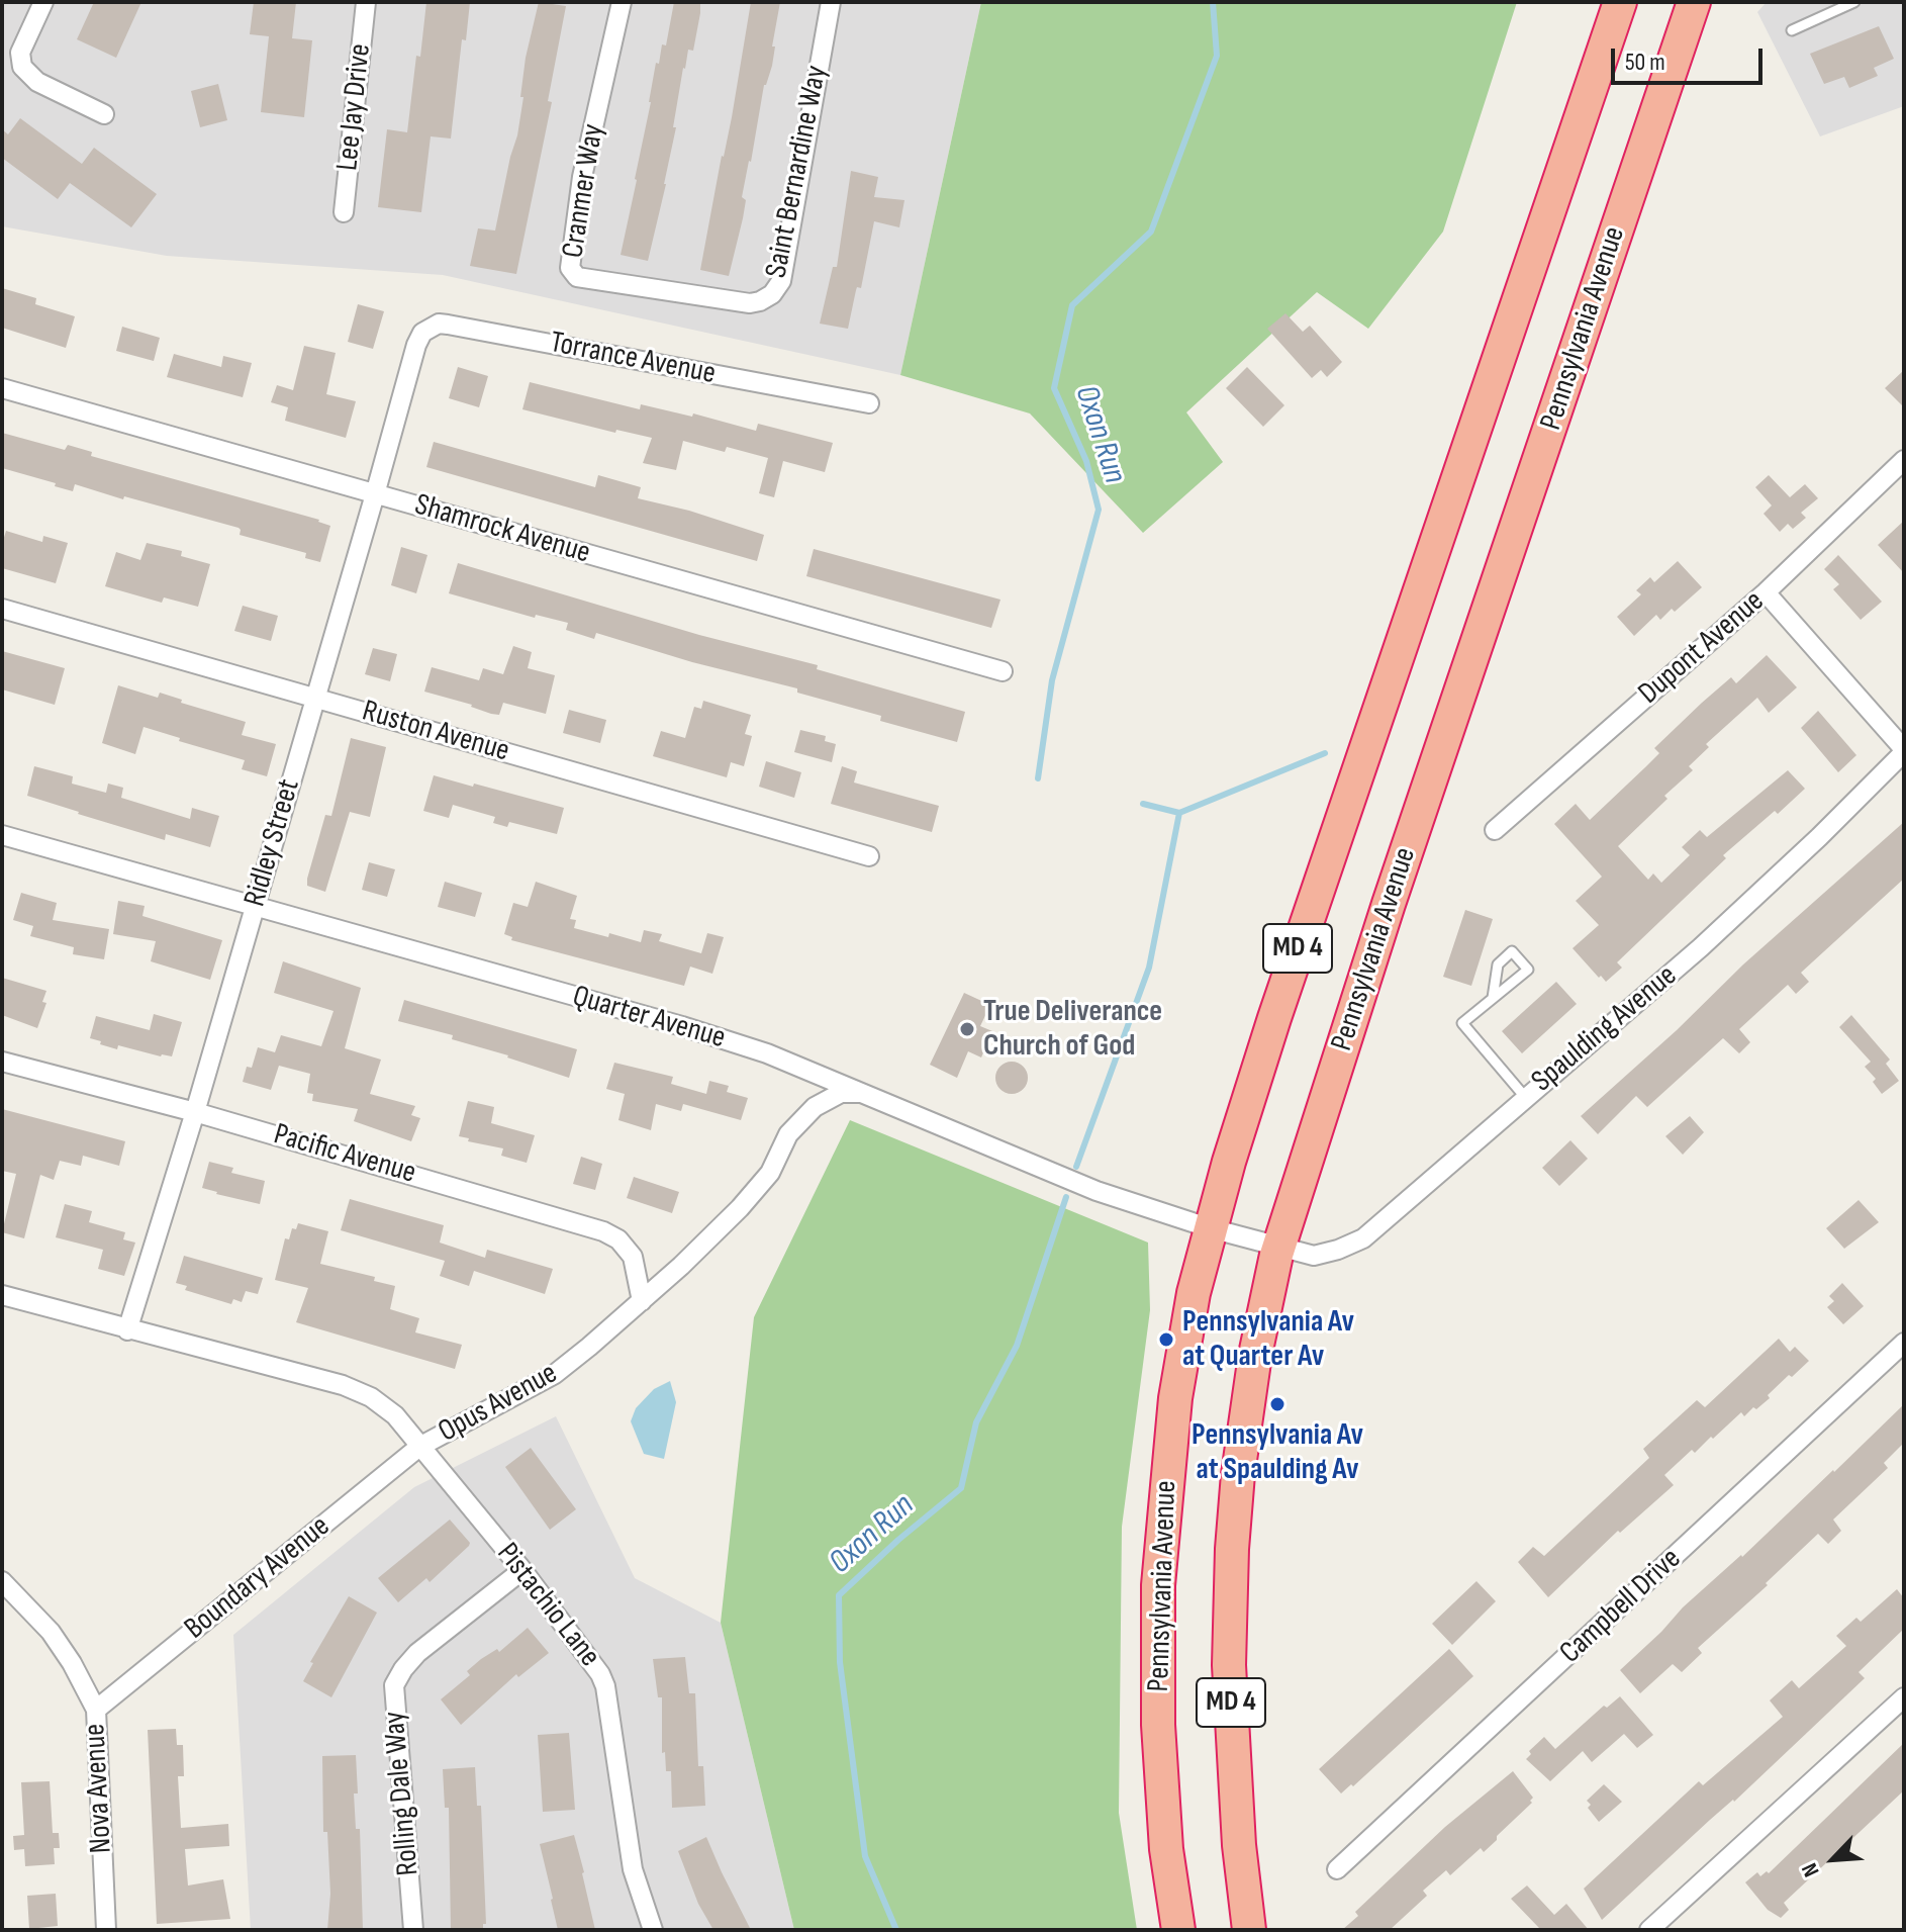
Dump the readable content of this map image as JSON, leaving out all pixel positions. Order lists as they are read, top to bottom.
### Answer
{
  "streets": {
    "highway": ["Pennsylvania Avenue", "MD 4"],
    "street": [
      "Lee Jay Drive",
      "Saint Bernardine Way",
      "Cranmer Way",
      "Torrance Avenue",
      "Shamrock Avenue",
      "Dupont Avenue",
      "Ruston Avenue",
      "Ridley Street",
      "Quarter Avenue",
      "Spaulding Avenue",
      "Pacific Avenue",
      "Opus Avenue",
      "Boundary Avenue",
      "Pistachio Lane",
      "Campbell Drive",
      "Nova Avenue",
      "Rolling Dale Way"
    ]
  },
  "crossings": [
    ["Saint Bernardine Way", "Cranmer Way"],
    ["Pennsylvania Avenue", "Quarter Avenue"],
    ["Pennsylvania Avenue", "Spaulding Avenue"],
    ["Torrance Avenue", "Ridley Street"],
    ["Shamrock Avenue", "Ridley Street"],
    ["Ruston Avenue", "Ridley Street"],
    ["Ridley Street", "Quarter Avenue"],
    ["Ridley Street", "Pacific Avenue"],
    ["Ridley Street", "Opus Avenue"],
    ["Quarter Avenue", "Spaulding Avenue"],
    ["Quarter Avenue", "Opus Avenue"],
    ["Pacific Avenue", "Opus Avenue"],
    ["Opus Avenue", "Boundary Avenue"],
    ["Opus Avenue", "Pistachio Lane"],
    ["Boundary Avenue", "Pistachio Lane"],
    ["Boundary Avenue", "Nova Avenue"],
    ["Pistachio Lane", "Rolling Dale Way"]
  ],
  "water": ["Oxon Run"],
  "places": ["True Deliverance Church of God", "Pennsylvania Av at Quarter Av", "Pennsylvania Av at Spaulding Av"],
  "scale_bar": "50 m",
  "north": "bottom left"
}
